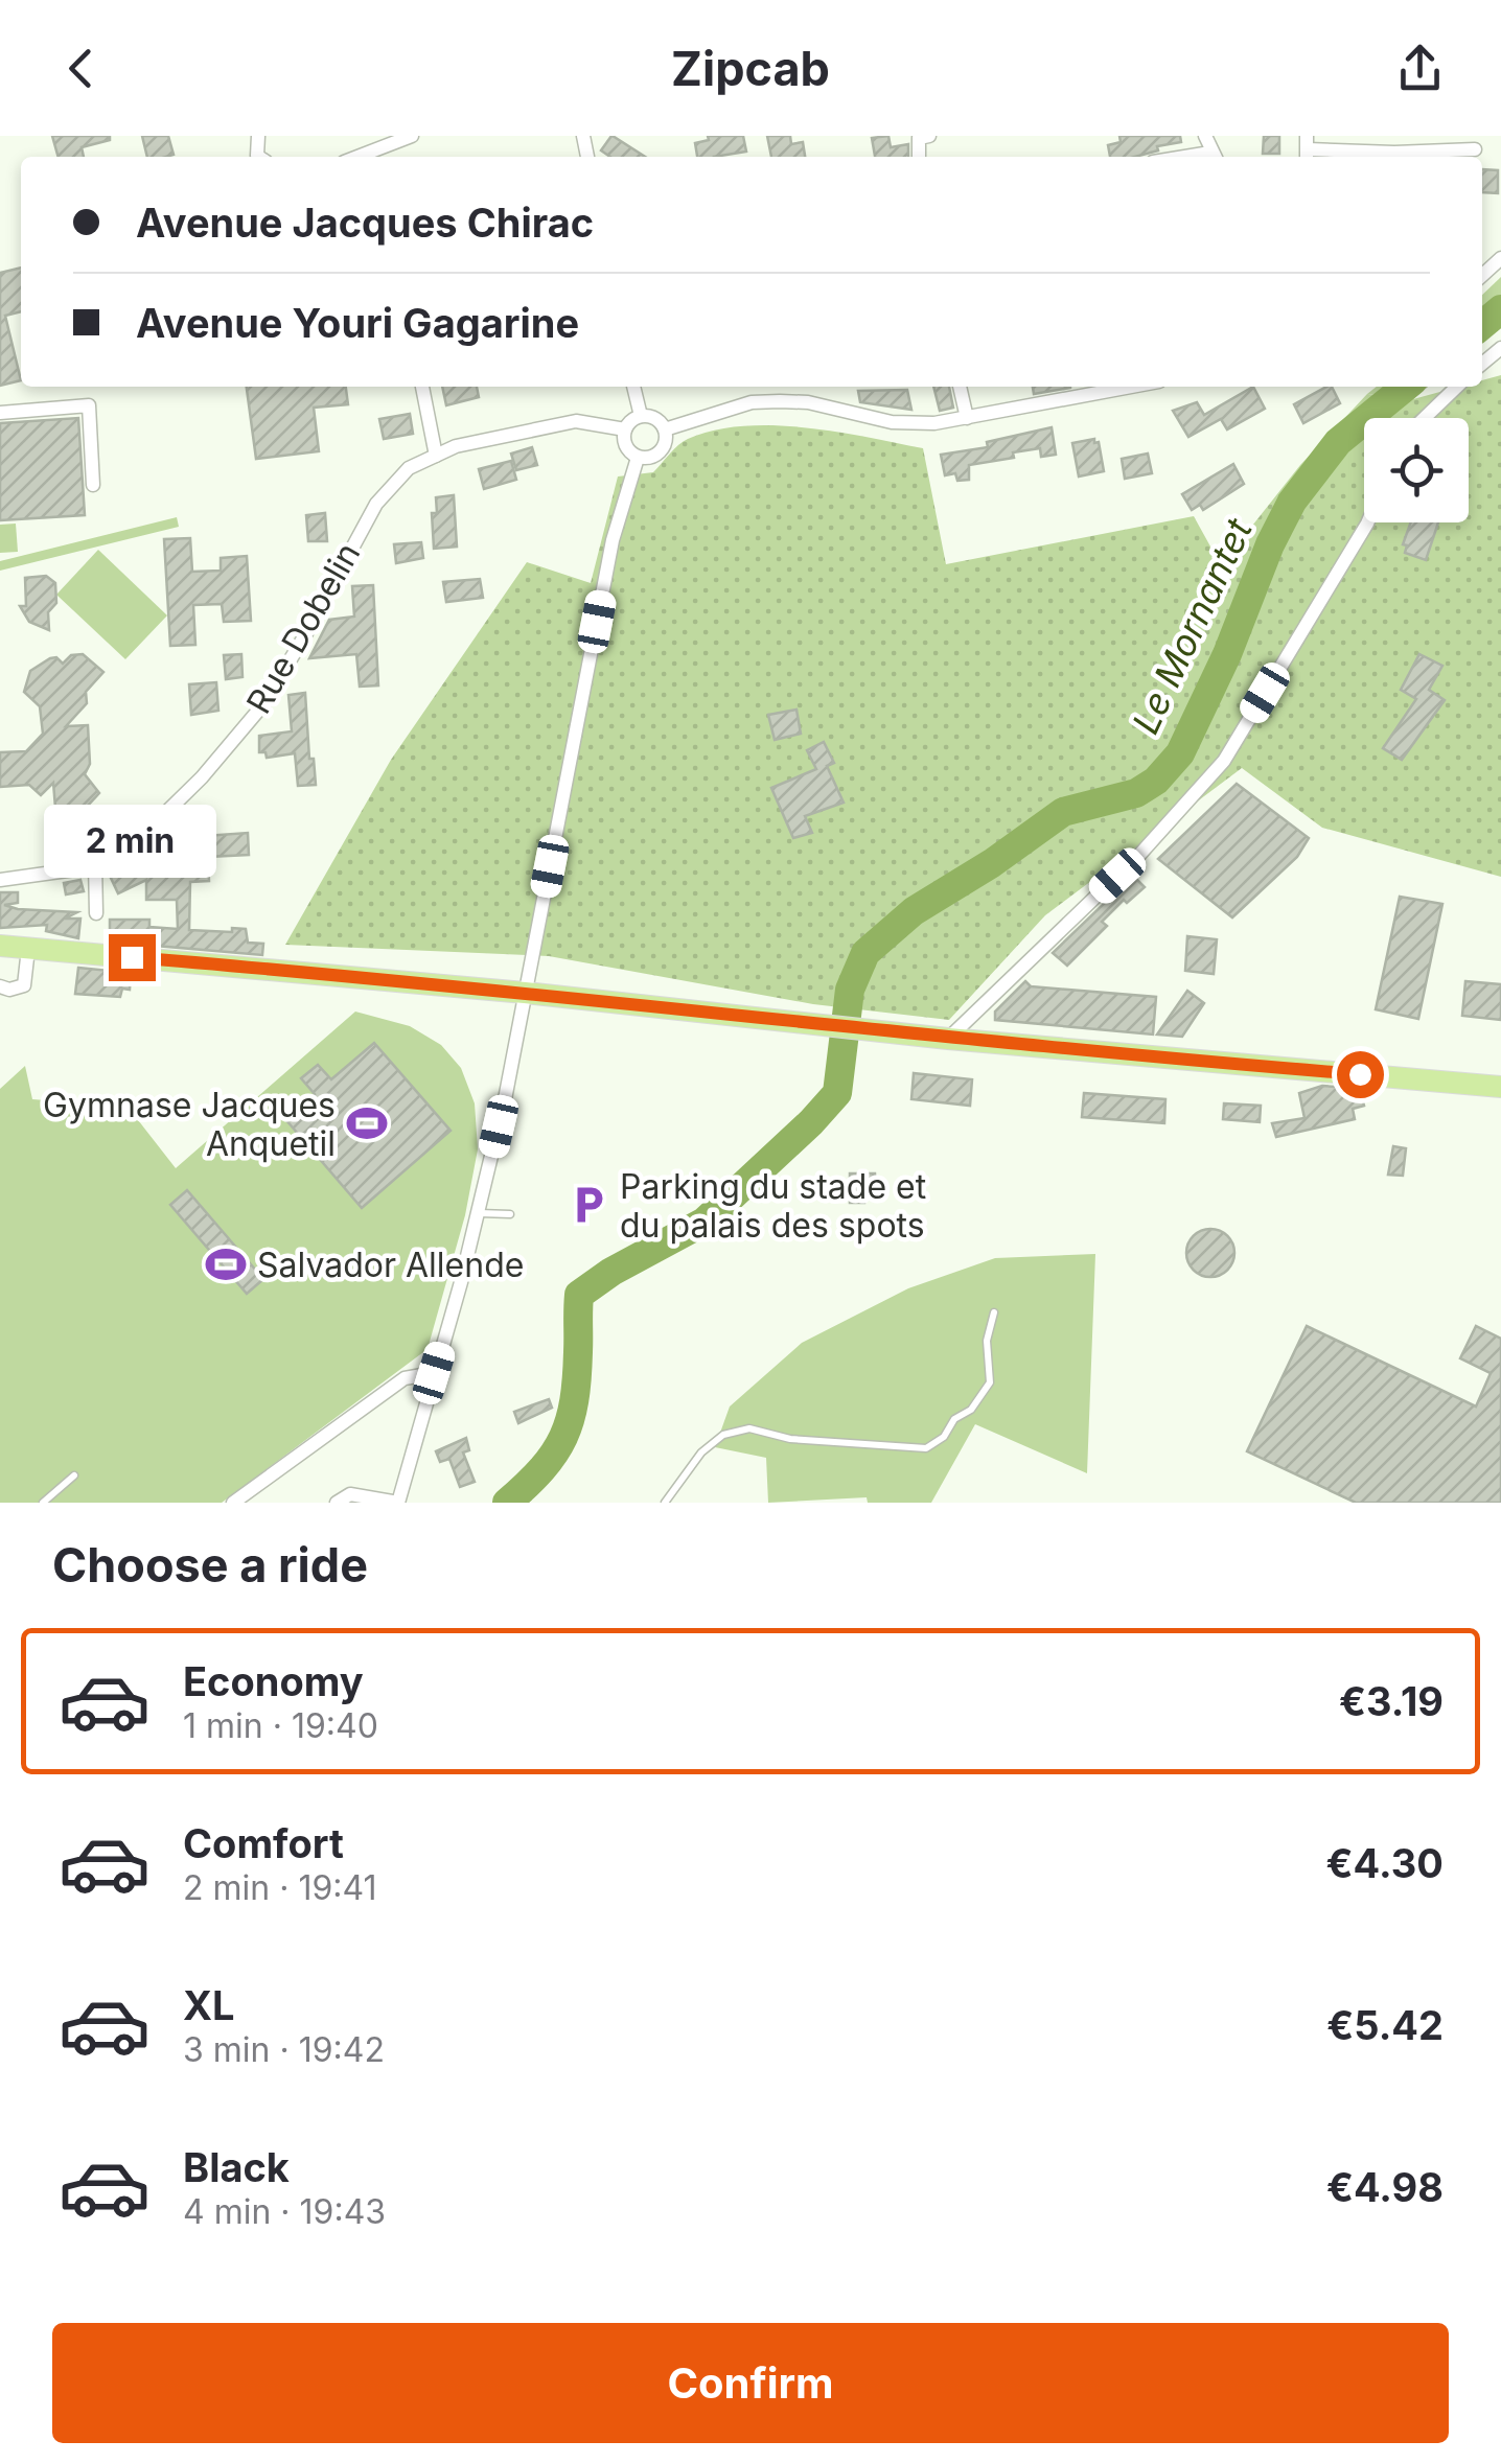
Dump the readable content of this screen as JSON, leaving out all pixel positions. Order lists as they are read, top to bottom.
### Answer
{
  "streets": {
    "street": ["Rue Dobelin"]
  },
  "water": ["Le Mornantet"],
  "places": {
    "sports": ["Gymnase Jacques Anquetil", "Salvador Allende"],
    "parking": ["Parking du stade et du palais des spots"]
  },
  "page": {
    "header": "Zipcab",
    "banner": ["Avenue Jacques Chirac", "Avenue Youri Gagarine"],
    "bubble": "2 min",
    "heading": "Choose a ride",
    "list": [
      {
        "name": "Economy",
        "note": "1 min · 19:40",
        "value": "€3.19"
      },
      {
        "name": "Comfort",
        "note": "2 min · 19:41",
        "value": "€4.30"
      },
      {
        "name": "XL",
        "note": "3 min · 19:42",
        "value": "€5.42"
      },
      {
        "name": "Black",
        "note": "4 min · 19:43",
        "value": "€4.98"
      }
    ],
    "buttons": "Confirm"
  }
}
